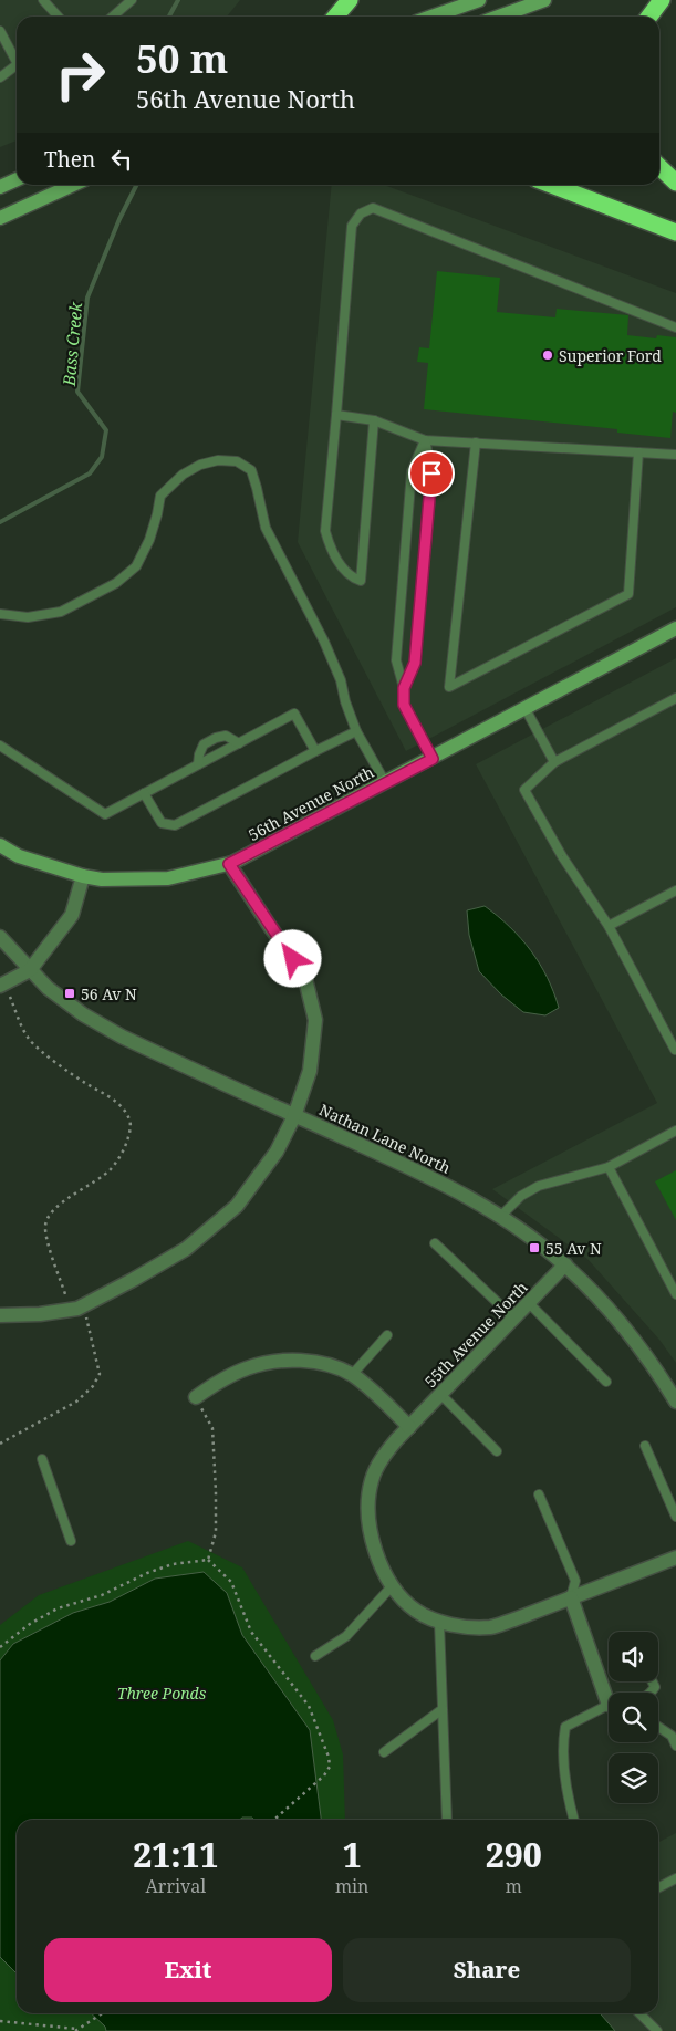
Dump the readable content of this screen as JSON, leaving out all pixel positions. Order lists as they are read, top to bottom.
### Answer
{
  "streets": {
    "street": ["56th Avenue North", "Nathan Lane North", "55th Avenue North"]
  },
  "crossings": [
    ["Nathan Lane North", "55th Avenue North"]
  ],
  "water": ["Bass Creek"],
  "parks": ["Three Ponds"],
  "places": {
    "other": ["Superior Ford"],
    "transit": ["56 Av N", "55 Av N"]
  },
  "page": {
    "turn": ["50 m", "56th Avenue North"],
    "then": "Then",
    "eta": [
      "21:11",
      "Arrival",
      "1",
      "min",
      "290",
      "m"
    ],
    "buttons": ["Exit", "Share"]
  }
}
